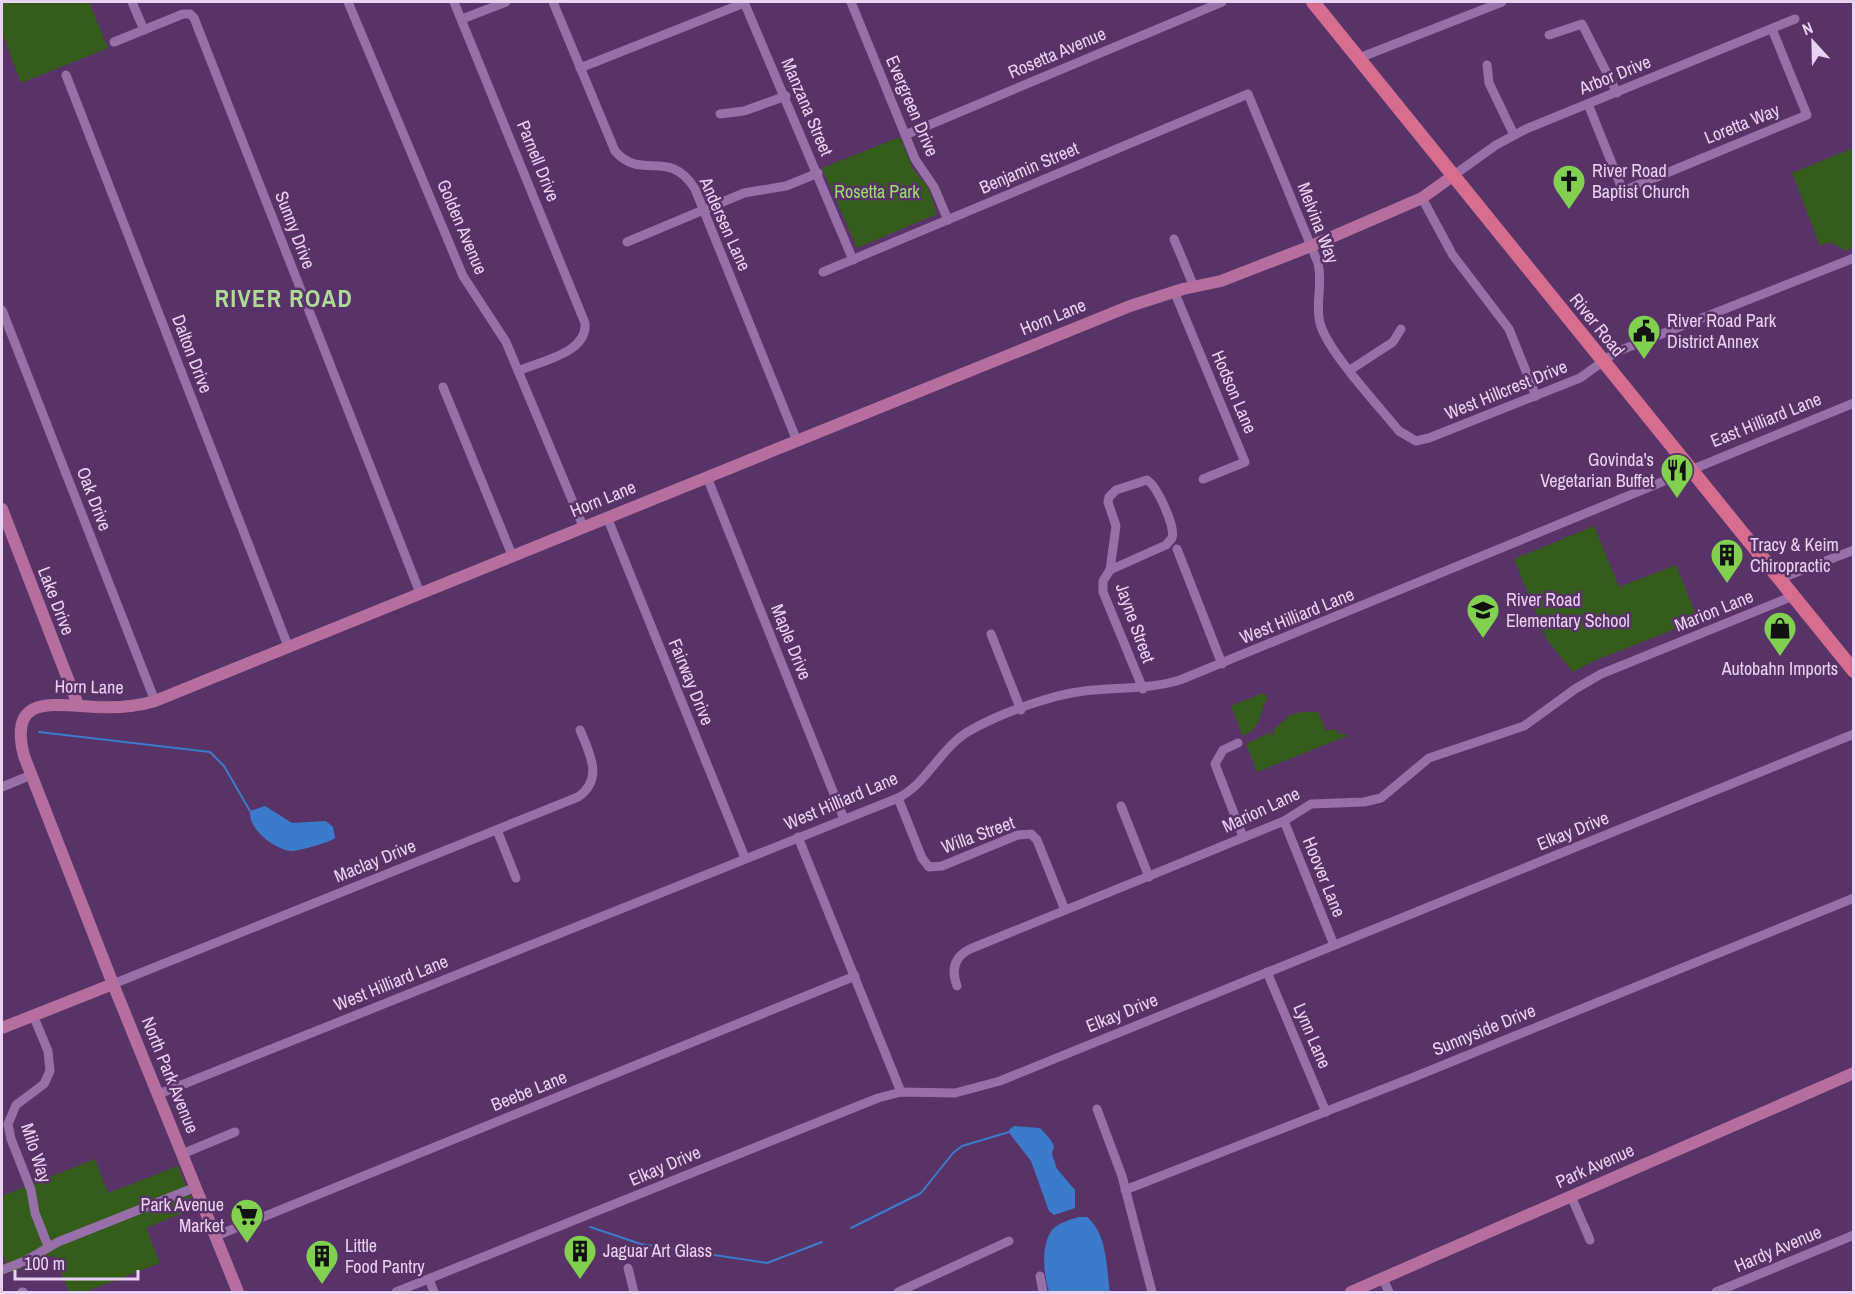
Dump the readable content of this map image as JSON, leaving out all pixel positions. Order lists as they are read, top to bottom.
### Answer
{
  "streets": {
    "main road": ["River Road"],
    "street": [
      "Rosetta Avenue",
      "Arbor Drive",
      "Evergreen Drive",
      "Manzana Street",
      "Loretta Way",
      "Parnell Drive",
      "Benjamin Street",
      "Melvina Way",
      "Andersen Lane",
      "Golden Avenue",
      "Sunny Drive",
      "Horn Lane",
      "Dalton Drive",
      "West Hillcrest Drive",
      "Hodson Lane",
      "East Hilliard Lane",
      "Oak Drive",
      "Lake Drive",
      "Marion Lane",
      "West Hilliard Lane",
      "Jayne Street",
      "Maple Drive",
      "Fairway Drive",
      "Elkay Drive",
      "Willa Street",
      "Maclay Drive",
      "Hoover Lane",
      "Sunnyside Drive",
      "Lynn Lane",
      "North Park Avenue",
      "Beebe Lane",
      "Milo Way",
      "Park Avenue",
      "Hardy Avenue"
    ]
  },
  "crossings": [
    ["Rosetta Avenue", "Evergreen Drive"],
    ["Arbor Drive", "Loretta Way"],
    ["Arbor Drive", "Horn Lane"],
    ["Arbor Drive", "River Road"],
    ["Evergreen Drive", "Benjamin Street"],
    ["Manzana Street", "Benjamin Street"],
    ["Parnell Drive", "Golden Avenue"],
    ["Benjamin Street", "Melvina Way"],
    ["Melvina Way", "Horn Lane"],
    ["Melvina Way", "West Hillcrest Drive"],
    ["Andersen Lane", "Horn Lane"],
    ["Golden Avenue", "Horn Lane"],
    ["Sunny Drive", "Horn Lane"],
    ["Horn Lane", "River Road"],
    ["Horn Lane", "Dalton Drive"],
    ["Horn Lane", "Hodson Lane"],
    ["Horn Lane", "Oak Drive"],
    ["Horn Lane", "Lake Drive"],
    ["Horn Lane", "Maple Drive"],
    ["Horn Lane", "Fairway Drive"],
    ["Horn Lane", "Maclay Drive"],
    ["Horn Lane", "North Park Avenue"],
    ["River Road", "West Hillcrest Drive"],
    ["River Road", "East Hilliard Lane"],
    ["River Road", "Marion Lane"],
    ["River Road", "West Hilliard Lane"],
    ["East Hilliard Lane", "West Hilliard Lane"],
    ["Marion Lane", "Willa Street"],
    ["Marion Lane", "Hoover Lane"],
    ["West Hilliard Lane", "Jayne Street"],
    ["West Hilliard Lane", "Maple Drive"],
    ["West Hilliard Lane", "Fairway Drive"],
    ["West Hilliard Lane", "Willa Street"],
    ["West Hilliard Lane", "North Park Avenue"],
    ["Elkay Drive", "Hoover Lane"],
    ["Elkay Drive", "Lynn Lane"],
    ["Maclay Drive", "North Park Avenue"],
    ["Sunnyside Drive", "Lynn Lane"],
    ["North Park Avenue", "Beebe Lane"]
  ],
  "districts": ["RIVER ROAD"],
  "parks": ["Rosetta Park"],
  "places": {
    "church": ["River Road Baptist Church"],
    "public building": ["River Road Park District Annex"],
    "restaurant": ["Govinda's Vegetarian Buffet"],
    "building": ["Tracy & Keim Chiropractic", "Jaguar Art Glass", "Little Food Pantry"],
    "school or university": ["River Road Elementary School"],
    "shop": ["Autobahn Imports"],
    "supermarket": ["Park Avenue Market"]
  },
  "scale_bar": "100 m",
  "north": "top"
}
